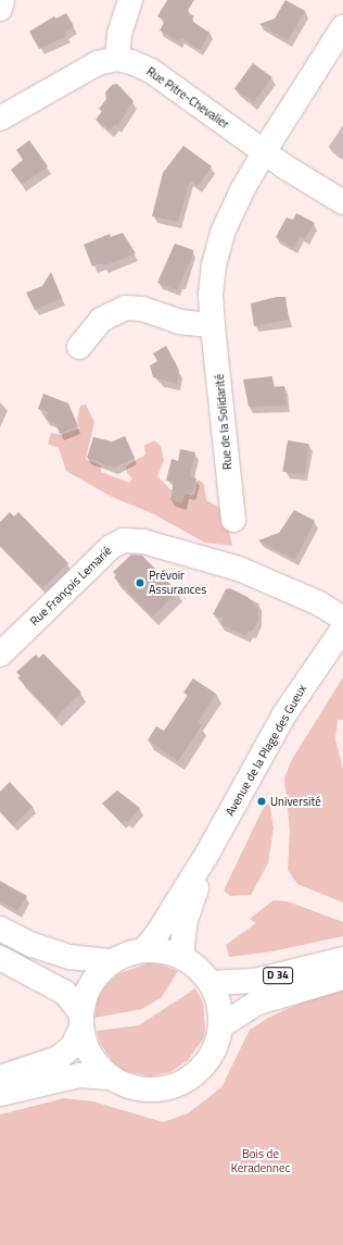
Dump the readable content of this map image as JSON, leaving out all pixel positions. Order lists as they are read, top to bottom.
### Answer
{
  "streets": {
    "street": [
      "Rue Pitre-Chevalier",
      "Rue de la Solidarité",
      "Rue François Lemarié",
      "Avenue de la Plage des Gueux",
      "D 34"
    ]
  },
  "crossings": [
    ["Rue Pitre-Chevalier", "Rue de la Solidarité"],
    ["Avenue de la Plage des Gueux", "D 34"]
  ],
  "parks": ["Bois de Keradennec"],
  "places": ["Prévoir Assurances", "Université"]
}
